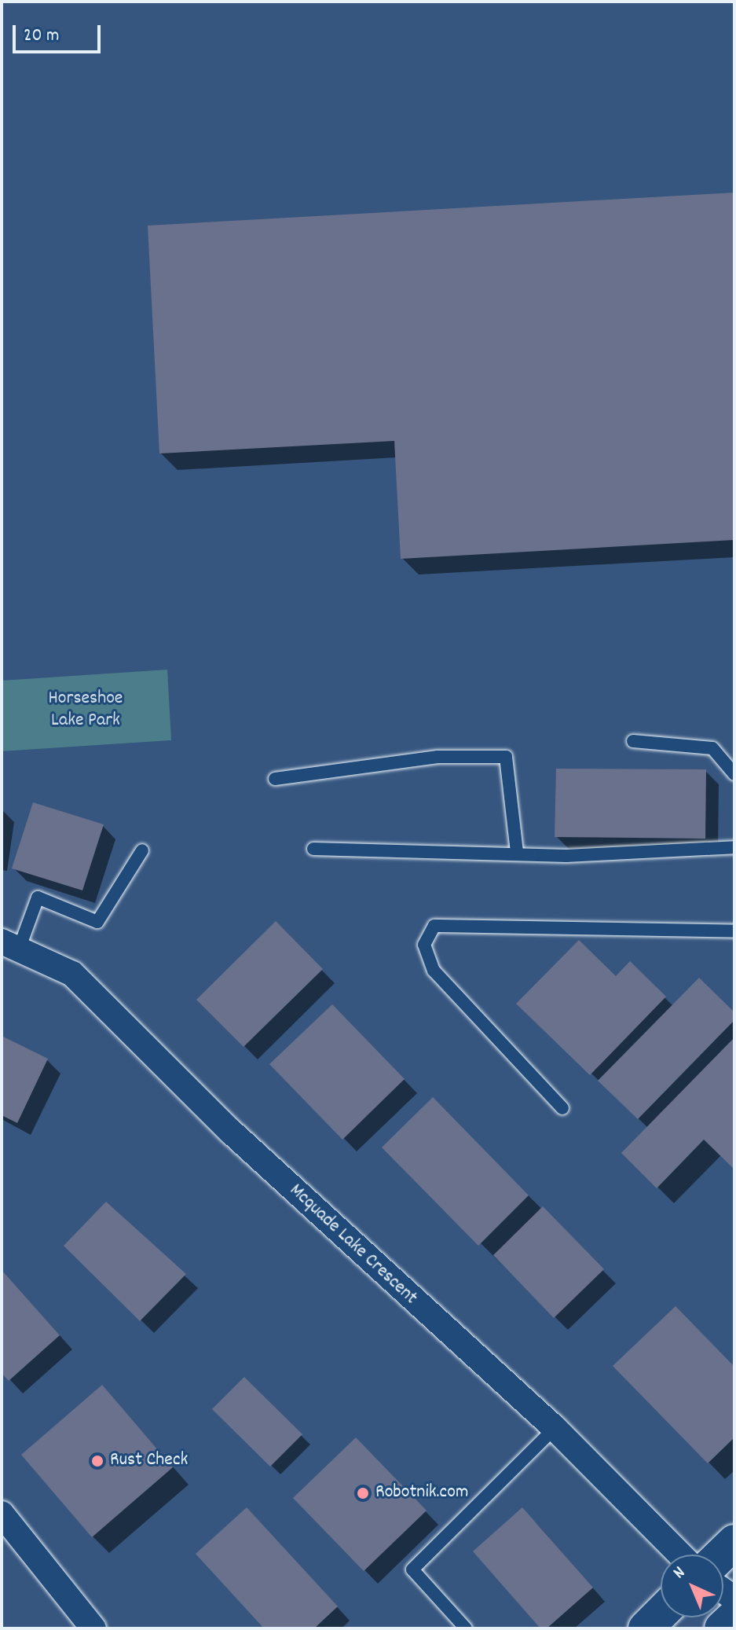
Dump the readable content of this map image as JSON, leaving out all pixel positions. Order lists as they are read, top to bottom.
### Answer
{
  "streets": {
    "street": ["Mcquade Lake Crescent"]
  },
  "parks": ["Horseshoe Lake Park"],
  "places": ["Rust Check", "Robotnik.com"],
  "scale_bar": "20 m",
  "north": "top left"
}
